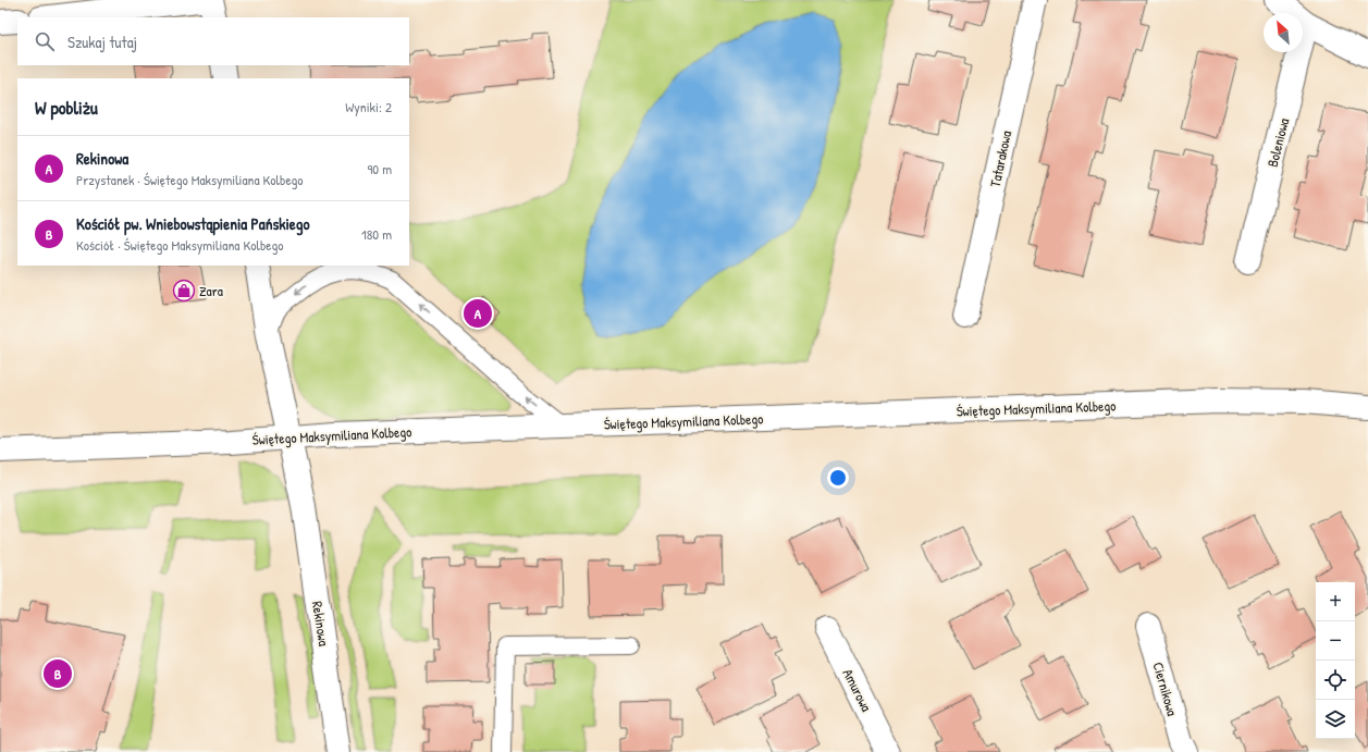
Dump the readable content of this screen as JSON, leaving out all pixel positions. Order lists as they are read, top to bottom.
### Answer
{
  "streets": {
    "street": [
      "Boleniowa",
      "Tatarakowa",
      "Świętego Maksymiliana Kolbego",
      "Rekinowa",
      "Ciernikowa",
      "Amurowa"
    ]
  },
  "crossings": [
    ["Świętego Maksymiliana Kolbego", "Rekinowa"]
  ],
  "places": {
    "shop": ["Zara"]
  },
  "north": "top left",
  "page": {
    "search": "Szukaj tutaj",
    "heading": ["W pobliżu", "Wyniki: 2"],
    "list": [
      {
        "mark": "A",
        "name": "Rekinowa",
        "note": "Przystanek · Świętego Maksymiliana Kolbego",
        "value": "90 m"
      },
      {
        "mark": "B",
        "name": "Kościół pw. Wniebowstąpienia Pańskiego",
        "note": "Kościół · Świętego Maksymiliana Kolbego",
        "value": "180 m"
      }
    ],
    "pins": ["A", "B"],
    "map_buttons": ["+", "−"]
  }
}
